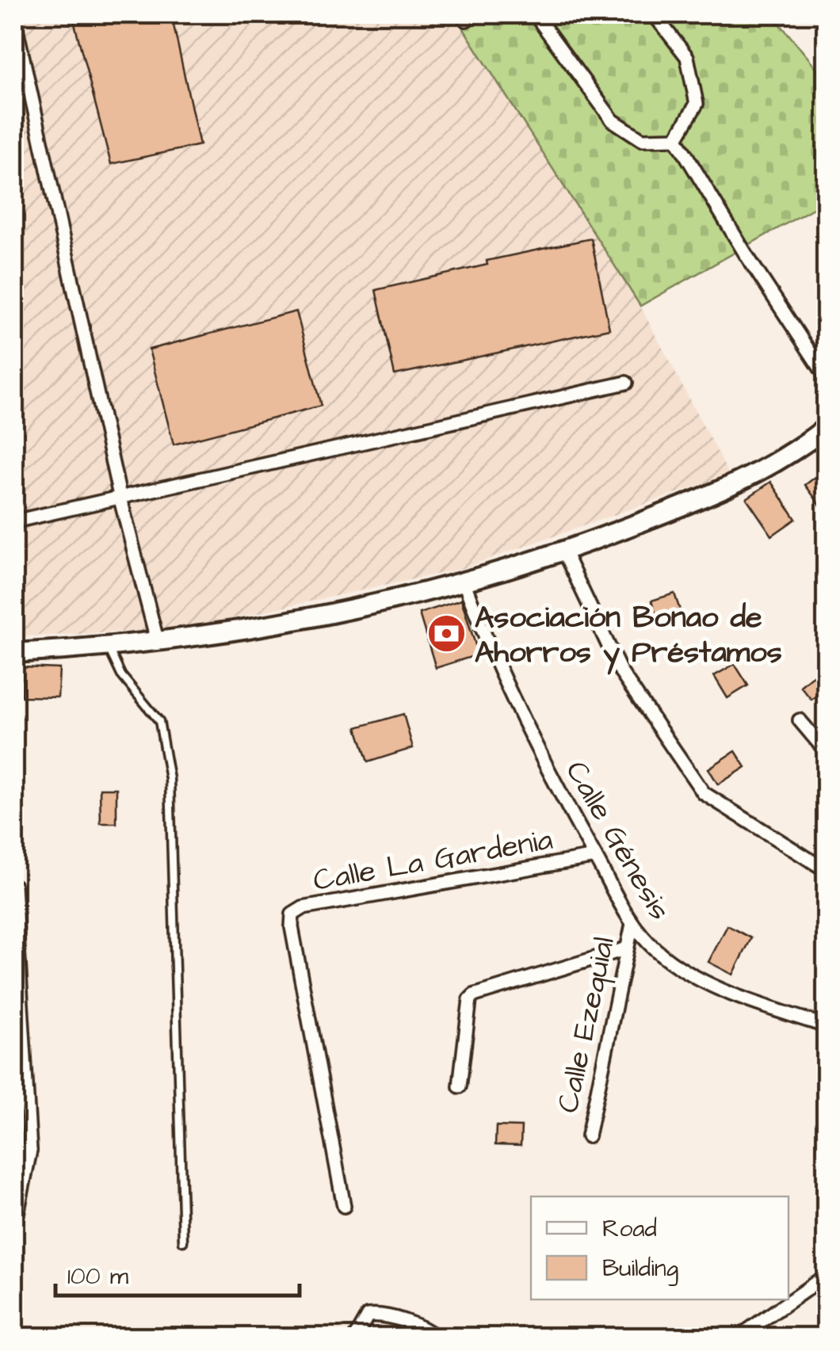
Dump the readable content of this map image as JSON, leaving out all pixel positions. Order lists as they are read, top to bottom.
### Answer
{
  "streets": {
    "street": ["Calle Génesis", "Calle La Gardenia", "Calle Ezequial"]
  },
  "crossings": [
    ["Calle Génesis", "Calle La Gardenia"],
    ["Calle Génesis", "Calle Ezequial"]
  ],
  "places": {
    "bank": ["Asociación Bonao de Ahorros y Préstamos"]
  },
  "legend": ["Road", "Building"],
  "scale_bar": "100 m"
}
